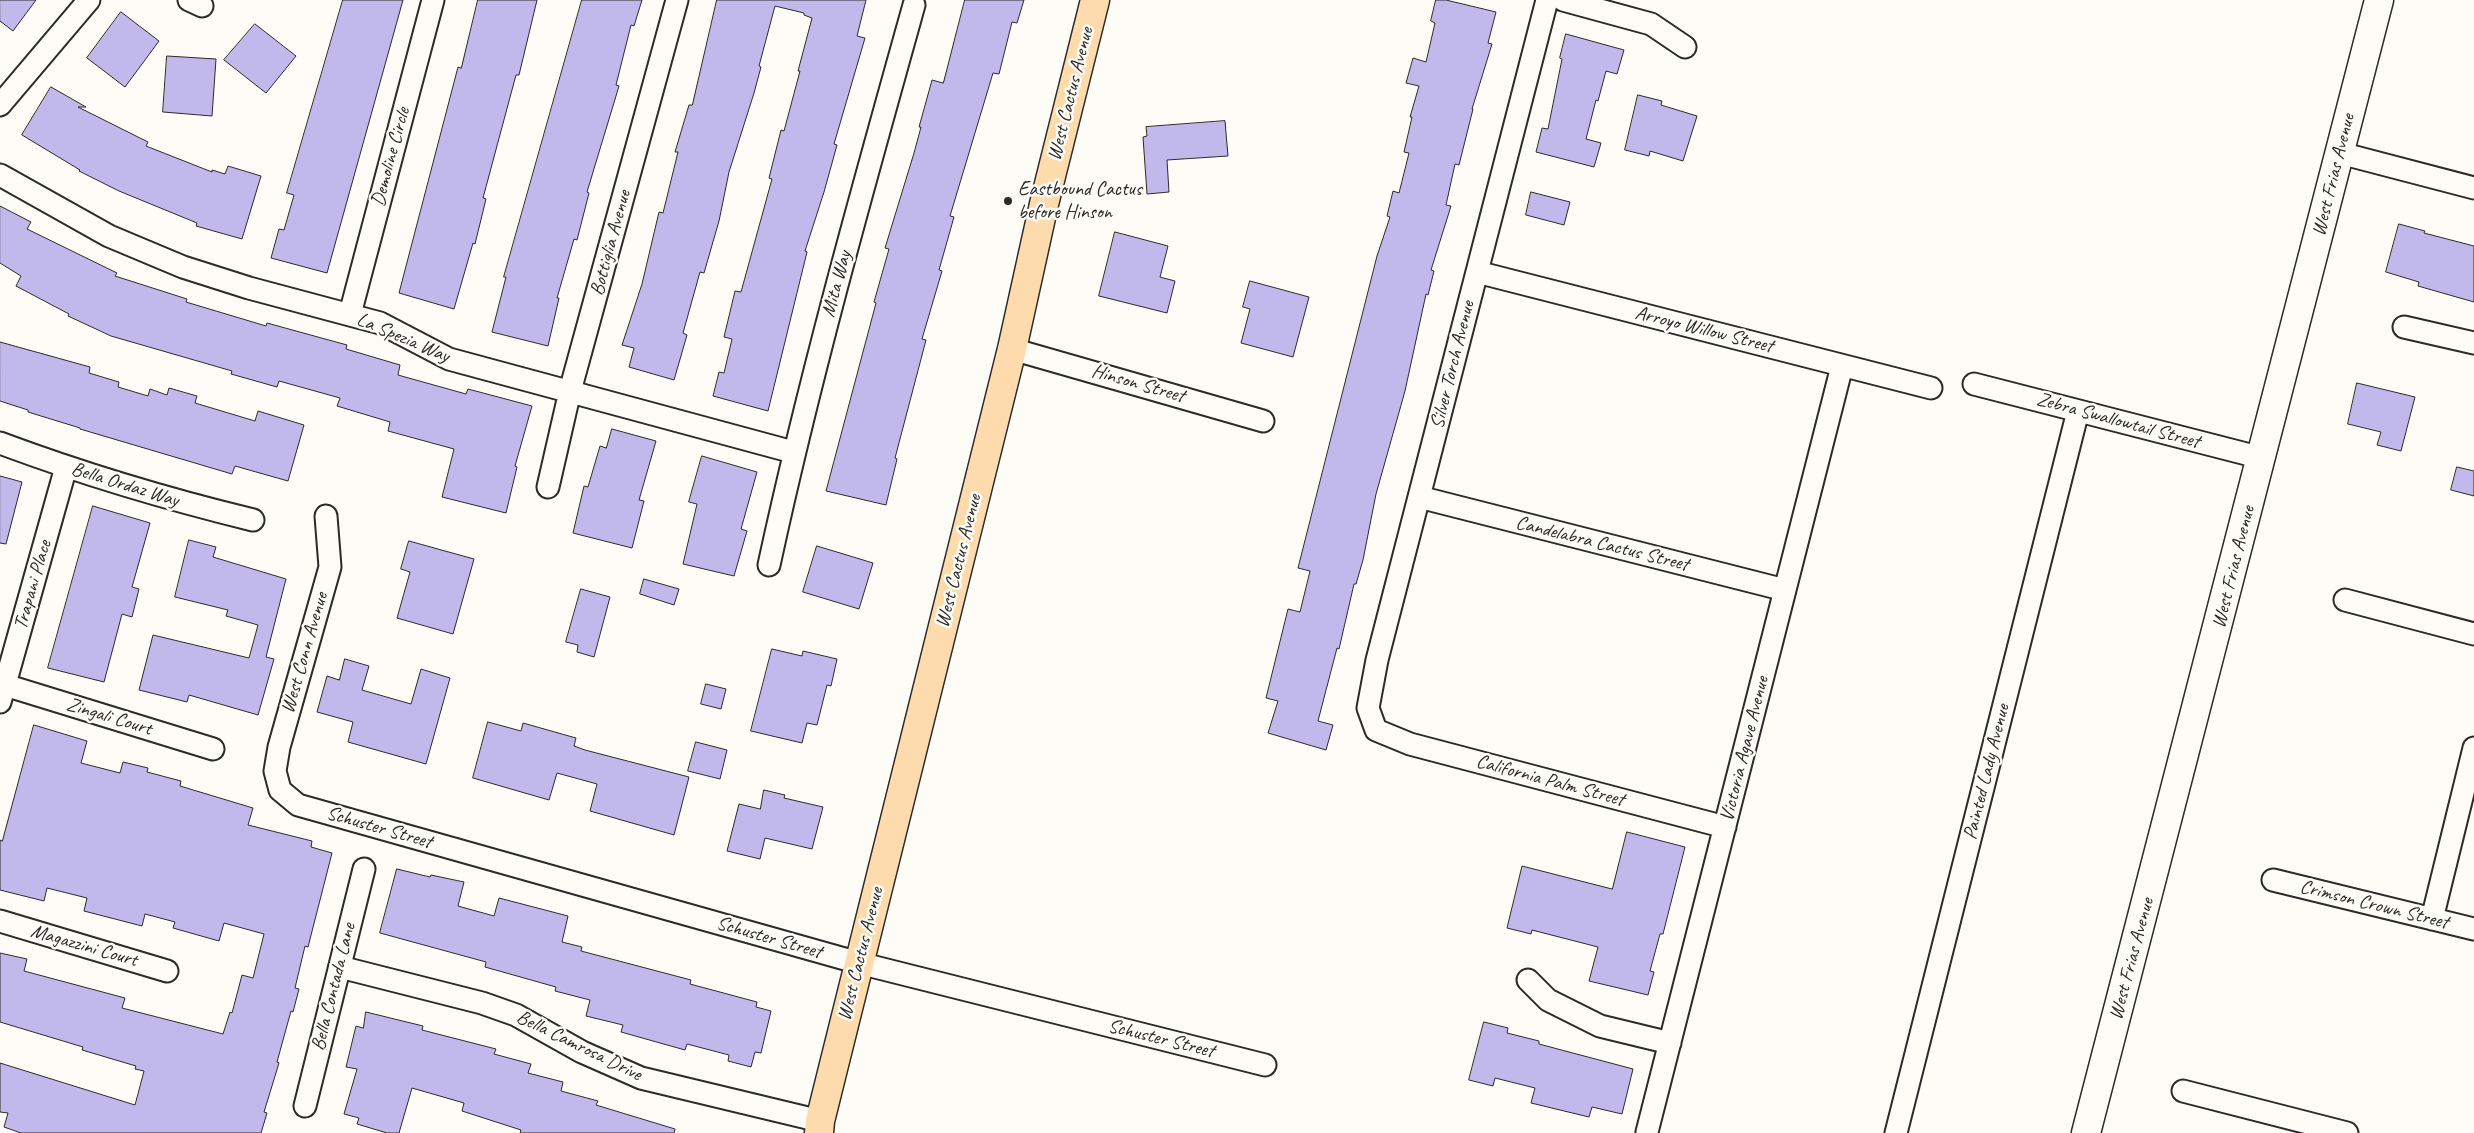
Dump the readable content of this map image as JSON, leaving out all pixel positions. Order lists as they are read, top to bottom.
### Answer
{
  "streets": {
    "main road": ["West Cactus Avenue"],
    "street": [
      "Demoline Circle",
      "West Frias Avenue",
      "Bottiglia Avenue",
      "Mita Way",
      "Arroyo Willow Street",
      "La Spezia Way",
      "Silver Torch Avenue",
      "Hinson Street",
      "Zebra Swallowtail Street",
      "Bella Ordaz Way",
      "Candelabra Cactus Street",
      "Trapani Place",
      "West Conn Avenue",
      "Zingali Court",
      "Victoria Agave Avenue",
      "Painted Lady Avenue",
      "California Palm Street",
      "Schuster Street",
      "Crimson Crown Street",
      "Magazzini Court",
      "Bella Contada Lane",
      "Bella Camrosa Drive"
    ]
  },
  "crossings": [
    ["West Cactus Avenue", "Hinson Street"],
    ["West Cactus Avenue", "Schuster Street"],
    ["West Cactus Avenue", "Bella Camrosa Drive"],
    ["Demoline Circle", "La Spezia Way"],
    ["West Frias Avenue", "Zebra Swallowtail Street"],
    ["Bottiglia Avenue", "La Spezia Way"],
    ["Mita Way", "La Spezia Way"],
    ["Arroyo Willow Street", "Silver Torch Avenue"],
    ["Arroyo Willow Street", "Victoria Agave Avenue"],
    ["Silver Torch Avenue", "Candelabra Cactus Street"],
    ["Silver Torch Avenue", "California Palm Street"],
    ["Zebra Swallowtail Street", "Painted Lady Avenue"],
    ["Bella Ordaz Way", "Trapani Place"],
    ["Candelabra Cactus Street", "Victoria Agave Avenue"],
    ["Trapani Place", "Zingali Court"],
    ["West Conn Avenue", "Schuster Street"],
    ["Victoria Agave Avenue", "California Palm Street"],
    ["Bella Contada Lane", "Bella Camrosa Drive"]
  ],
  "places": ["Eastbound Cactus before Hinson"]
}
